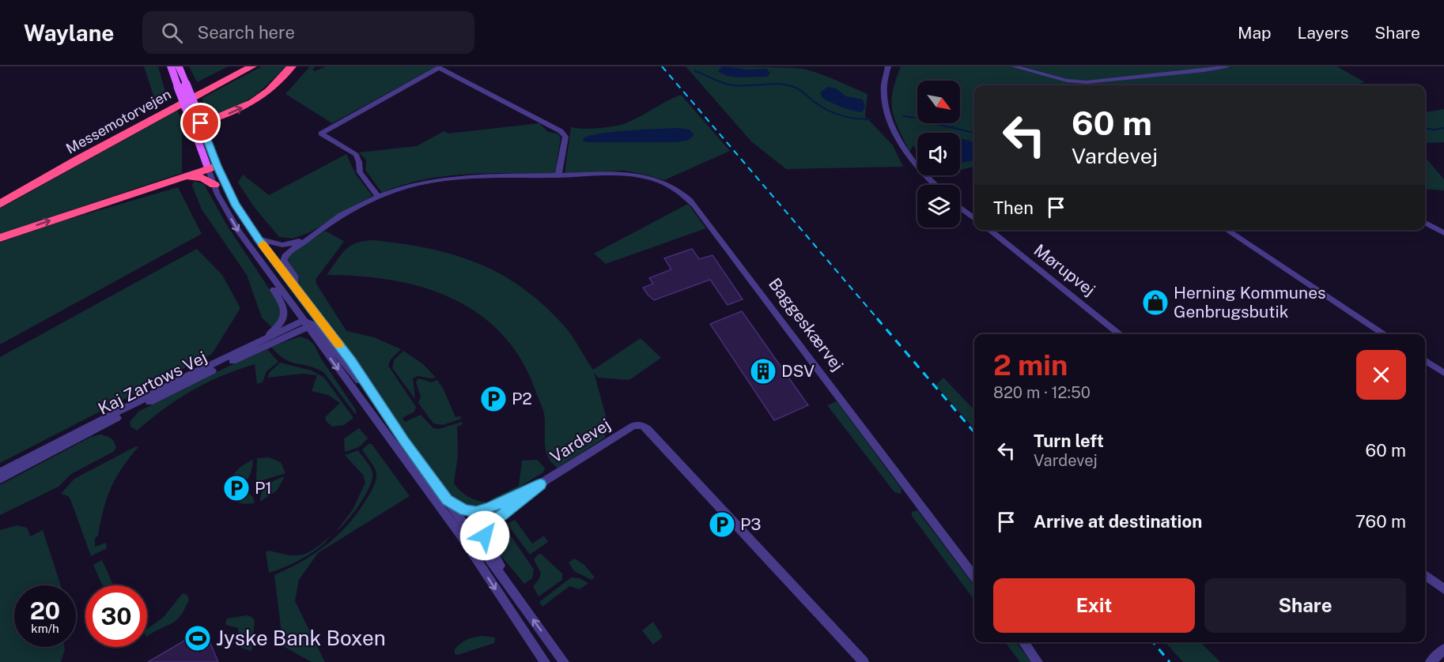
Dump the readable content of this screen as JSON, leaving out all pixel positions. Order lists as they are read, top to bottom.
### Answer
{
  "streets": {
    "highway": ["Messemotorvejen"],
    "main road": ["Vardevej"],
    "street": ["Mørupvej", "Baggeskærvej", "Kaj Zartows Vej"]
  },
  "crossings": [
    ["Baggeskærvej", "Vardevej"],
    ["Kaj Zartows Vej", "Vardevej"]
  ],
  "places": {
    "shop": ["Herning Kommunes Genbrugsbutik"],
    "building": ["DSV"],
    "parking": ["P2", "P1", "P3"],
    "sports": ["Jyske Bank Boxen"]
  },
  "north": "bottom right",
  "page": {
    "header": "Waylane",
    "search": "Search here",
    "nav": ["Map", "Layers", "Share"],
    "turn": ["60 m", "Vardevej"],
    "then": "Then",
    "heading": ["2 min", "820 m · 12:50"],
    "list": [
      {
        "name": "Turn left",
        "note": "Vardevej",
        "value": "60 m"
      },
      {
        "name": "Arrive at destination",
        "value": "760 m"
      }
    ],
    "buttons": ["Exit", "Share"],
    "speed": "20 km/h",
    "limit": "30"
  }
}
